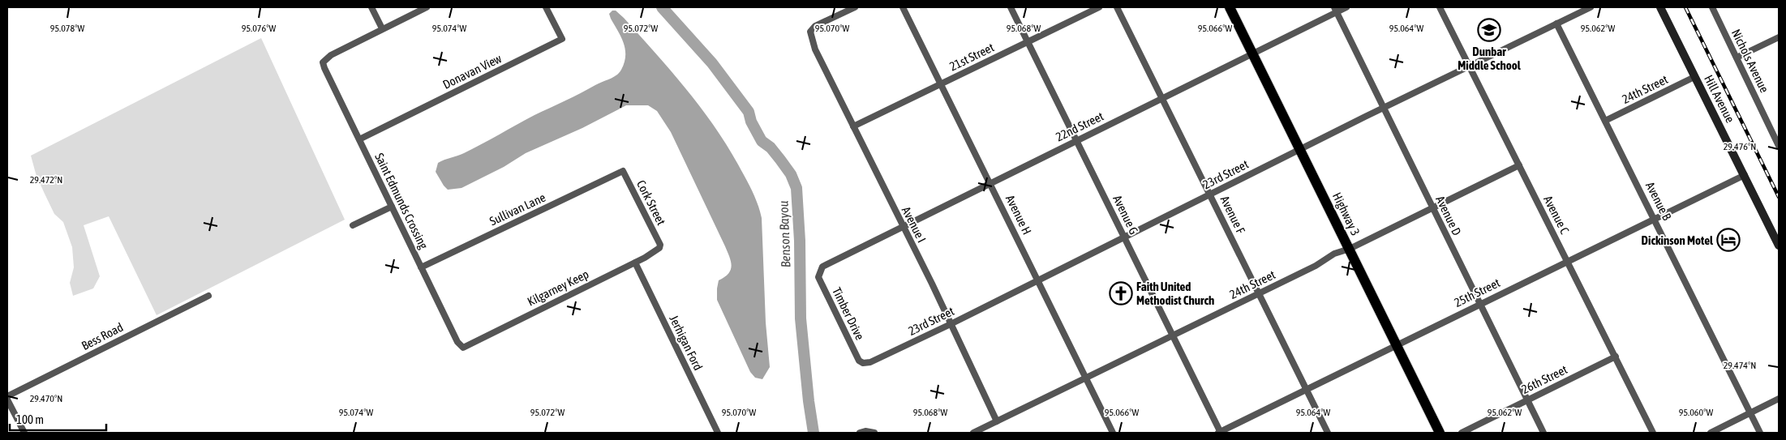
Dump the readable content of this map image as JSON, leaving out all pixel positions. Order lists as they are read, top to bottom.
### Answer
{
  "streets": {
    "main road": ["Highway 3"],
    "street": [
      "21st Street",
      "Nichols Avenue",
      "Donavan View",
      "24th Street",
      "Hill Avenue",
      "22nd Street",
      "23rd Street",
      "Saint Edmunds Crossing",
      "Avenue B",
      "Cork Street",
      "Sullivan Lane",
      "Avenue H",
      "Avenue G",
      "Avenue F",
      "Avenue C",
      "Avenue D",
      "Avenue I",
      "Kilgarney Keep",
      "25th Street",
      "Timber Drive",
      "Bess Road",
      "Jerhigan Ford",
      "26th Street"
    ]
  },
  "crossings": [
    ["21st Street", "Avenue H"],
    ["21st Street", "Avenue G"],
    ["21st Street", "Avenue I"],
    ["Donavan View", "Saint Edmunds Crossing"],
    ["24th Street", "Hill Avenue"],
    ["24th Street", "Avenue B"],
    ["24th Street", "Highway 3"],
    ["24th Street", "Avenue H"],
    ["24th Street", "Avenue G"],
    ["24th Street", "Avenue F"],
    ["24th Street", "Avenue C"],
    ["24th Street", "Avenue D"],
    ["24th Street", "Avenue I"],
    ["Hill Avenue", "25th Street"],
    ["22nd Street", "Highway 3"],
    ["22nd Street", "Avenue H"],
    ["22nd Street", "Avenue G"],
    ["22nd Street", "Avenue F"],
    ["22nd Street", "Avenue D"],
    ["22nd Street", "Avenue I"],
    ["22nd Street", "Timber Drive"],
    ["23rd Street", "Avenue B"],
    ["23rd Street", "Highway 3"],
    ["23rd Street", "Avenue H"],
    ["23rd Street", "Avenue G"],
    ["23rd Street", "Avenue F"],
    ["23rd Street", "Avenue C"],
    ["23rd Street", "Avenue D"],
    ["23rd Street", "Avenue I"],
    ["23rd Street", "Timber Drive"],
    ["Saint Edmunds Crossing", "Sullivan Lane"],
    ["Saint Edmunds Crossing", "Kilgarney Keep"],
    ["Avenue B", "25th Street"],
    ["Cork Street", "Sullivan Lane"],
    ["Cork Street", "Kilgarney Keep"],
    ["Highway 3", "25th Street"],
    ["Avenue G", "25th Street"],
    ["Avenue F", "25th Street"],
    ["Avenue C", "25th Street"],
    ["Avenue C", "26th Street"],
    ["Avenue D", "25th Street"],
    ["Avenue D", "26th Street"],
    ["Kilgarney Keep", "Jerhigan Ford"]
  ],
  "water": ["Benson Bayou"],
  "places": {
    "school or university": ["Dunbar Middle School"],
    "hotel": ["Dickinson Motel"],
    "church": ["Faith United Methodist Church"]
  },
  "scale_bar": "100 m",
  "coordinates": [
    "95.078°W",
    "95.076°W",
    "95.074°W",
    "95.072°W",
    "95.070°W",
    "95.068°W",
    "95.066°W",
    "95.064°W",
    "95.062°W",
    "29.476°N",
    "29.472°N",
    "29.474°N",
    "29.470°N",
    "95.060°W"
  ]
}
